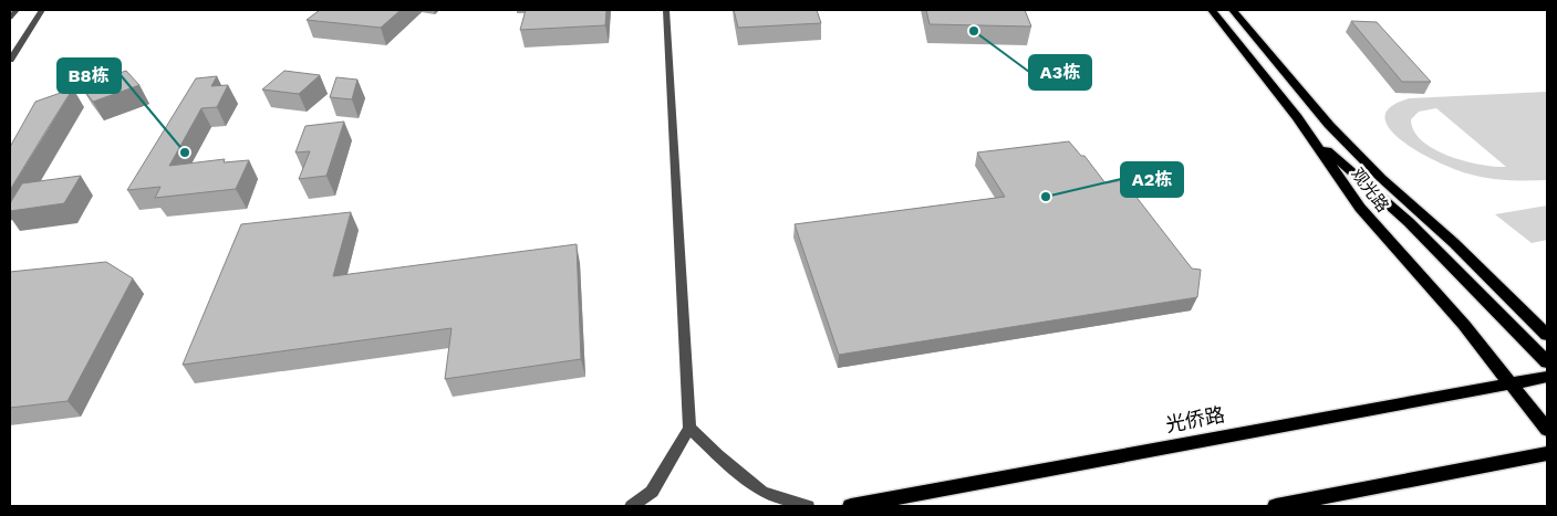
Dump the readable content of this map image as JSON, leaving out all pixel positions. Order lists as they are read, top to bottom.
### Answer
{
  "streets": {
    "main road": ["观光路", "光侨路"]
  },
  "crossings": [
    ["观光路", "光侨路"]
  ],
  "places": ["A3栋", "B8栋", "A2栋"]
}
